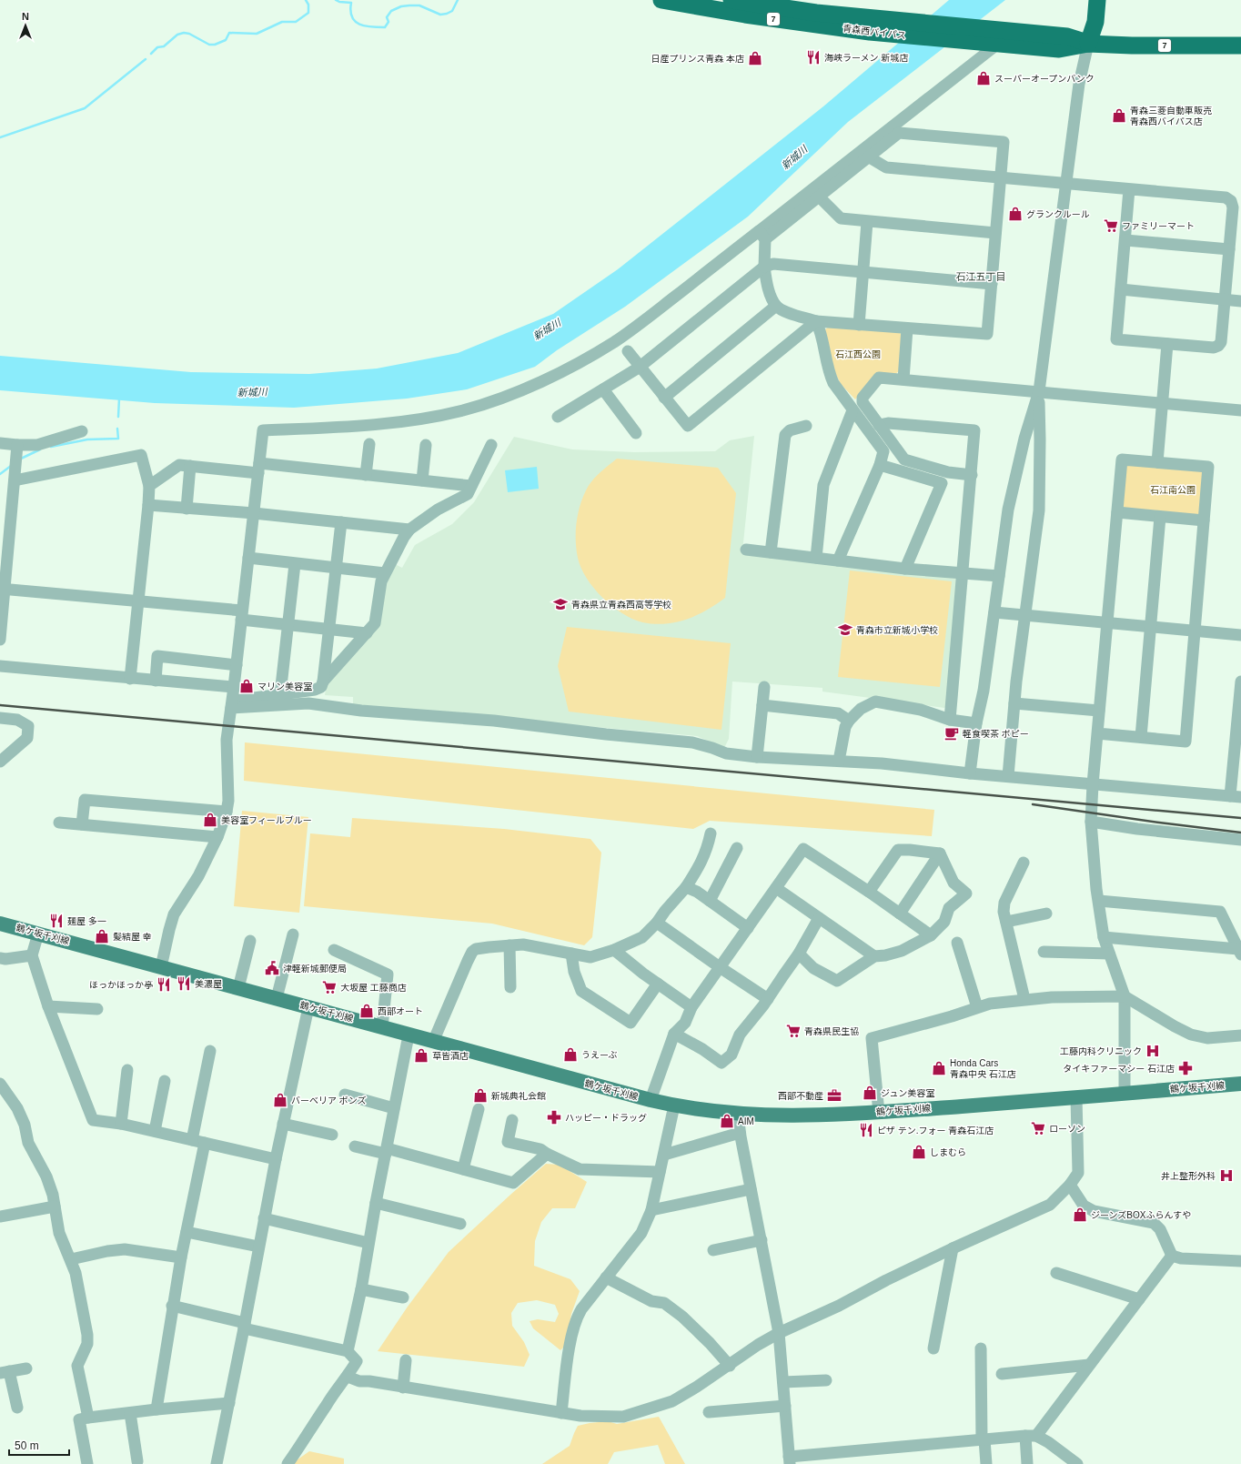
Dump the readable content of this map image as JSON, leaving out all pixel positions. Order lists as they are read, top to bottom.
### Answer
{
  "streets": {
    "highway": ["7", "青森西バイパス"],
    "main road": ["鶴ケ坂千刈線"]
  },
  "districts": ["石江五丁目"],
  "water": ["新城川"],
  "parks": ["石江西公園", "石江南公園"],
  "places": {
    "restaurant": [
      "海峡ラーメン 新城店",
      "麺屋 多一",
      "美濃屋",
      "ほっかほっか亭",
      "ピザ テン.フォー 青森石江店"
    ],
    "shop": [
      "日産プリンス青森 本店",
      "スーパーオープンバンク",
      "青森三菱自動車販売 青森西バイパス店",
      "グランクルール",
      "マリン美容室",
      "美容室フィールブルー",
      "髪結屋 幸",
      "西部オート",
      "うえーぶ",
      "草皆酒店",
      "Honda Cars 青森中央 石江店",
      "ジュン美容室",
      "新城典礼会館",
      "バーべリア ボンズ",
      "AIM",
      "しまむら",
      "ジーンズBOXふらんすや"
    ],
    "supermarket": [
      "ファミリーマート",
      "大坂屋 工藤商店",
      "青森県民生協",
      "ローソン"
    ],
    "school or university": ["青森県立青森西高等学校", "青森市立新城小学校"],
    "cafe": ["軽食喫茶 ポピー"],
    "public building": ["津軽新城郵便局"],
    "hospital": ["工藤内科クリニック", "井上整形外科"],
    "pharmacy": ["タイキファーマシー 石江店", "ハッピー・ドラッグ"],
    "office": ["西部不動産"]
  },
  "scale_bar": "50 m",
  "north": "top"
}
